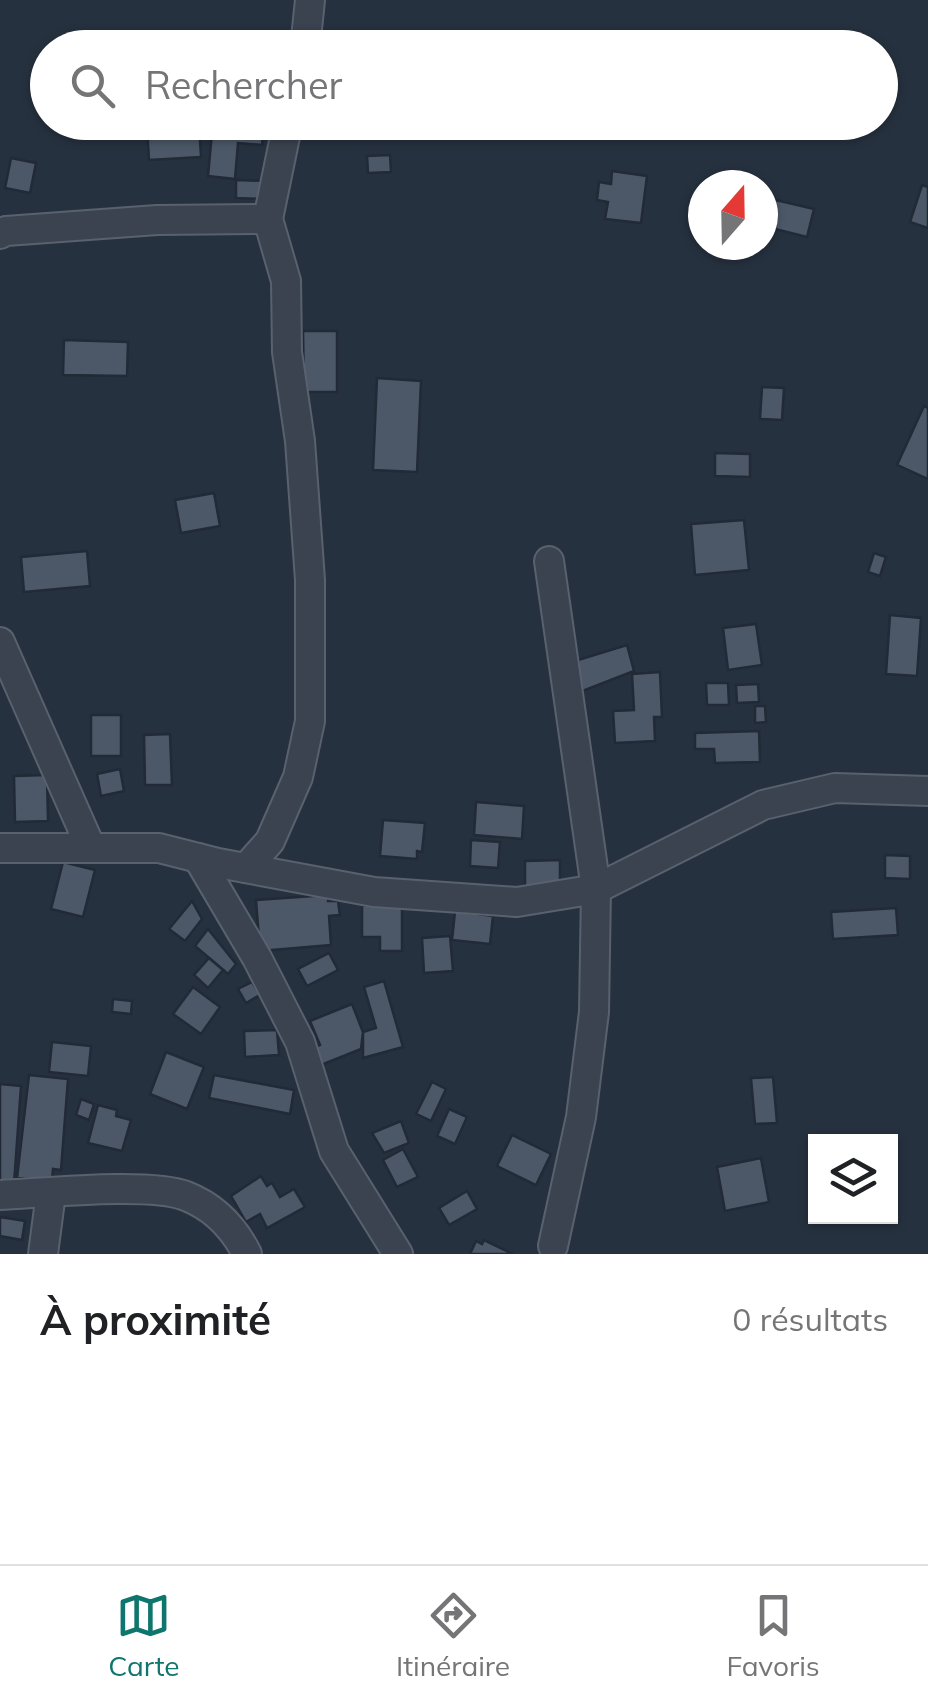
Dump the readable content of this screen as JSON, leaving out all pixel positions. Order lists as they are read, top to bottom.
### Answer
{
  "north": "top",
  "page": {
    "search": "Rechercher",
    "heading": ["À proximité", "0 résultats"],
    "nav": ["Carte", "Itinéraire", "Favoris"]
  }
}
